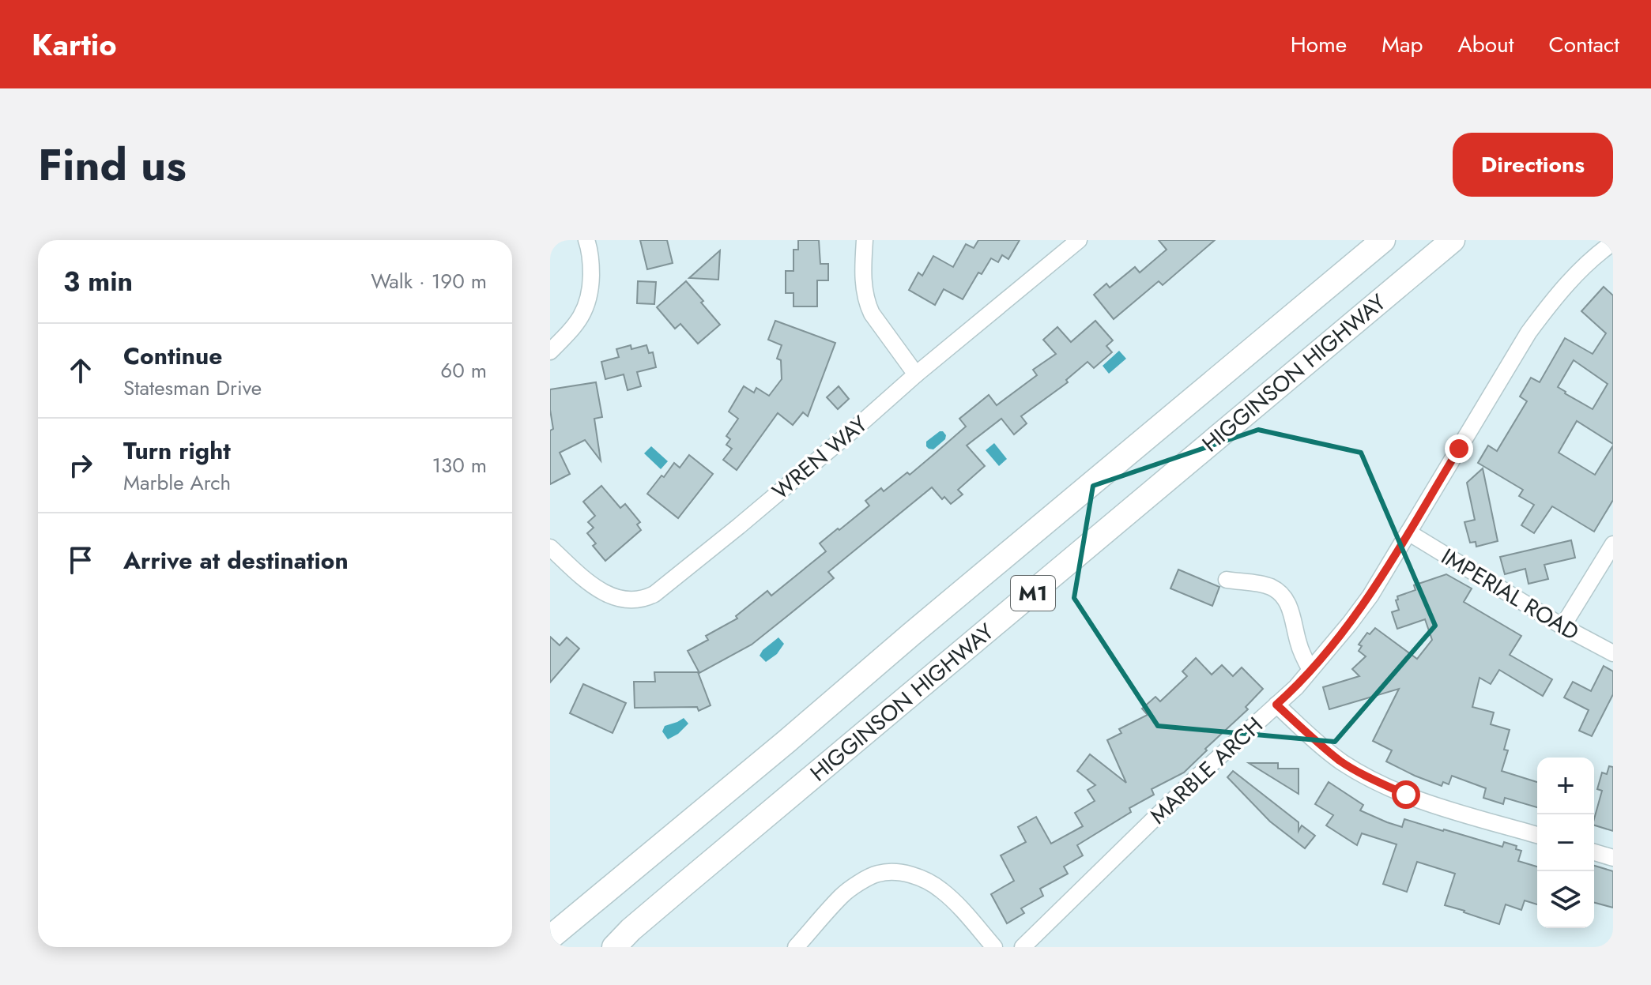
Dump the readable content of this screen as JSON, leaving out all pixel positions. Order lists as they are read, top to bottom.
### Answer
{
  "streets": {
    "highway": ["HIGGINSON HIGHWAY", "M1"],
    "street": ["WREN WAY", "IMPERIAL ROAD", "MARBLE ARCH"]
  },
  "crossings": [
    ["IMPERIAL ROAD", "MARBLE ARCH"]
  ],
  "page": {
    "header": "Kartio",
    "nav": [
      "Home",
      "Map",
      "About",
      "Contact"
    ],
    "title": "Find us",
    "buttons": "Directions",
    "heading": ["3 min", "Walk · 190 m"],
    "list": [
      ["Continue", "Statesman Drive", "60 m"],
      ["Turn right", "Marble Arch", "130 m"],
      "Arrive at destination"
    ],
    "map_buttons": ["+", "−"]
  }
}
